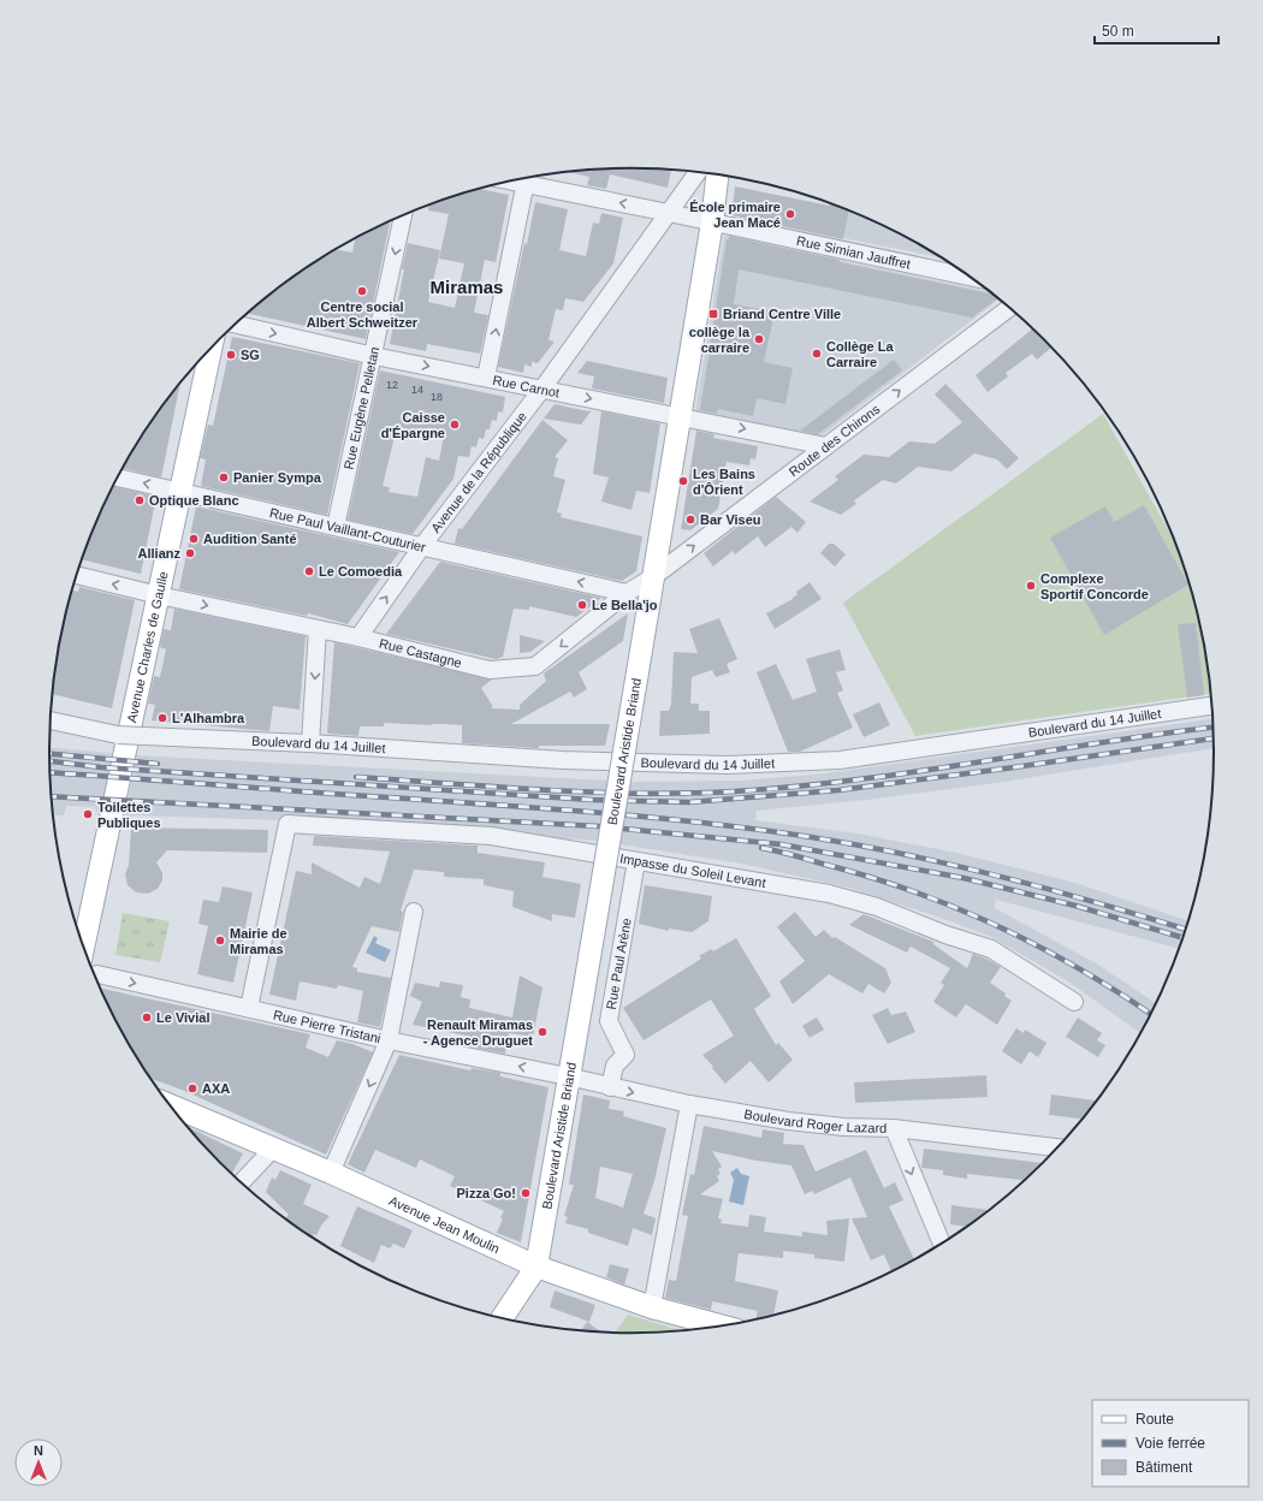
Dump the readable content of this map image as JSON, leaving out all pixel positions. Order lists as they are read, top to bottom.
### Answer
{
  "streets": {
    "main road": ["Avenue Charles de Gaulle", "Boulevard Aristide Briand", "Avenue Jean Moulin"],
    "street": [
      "Rue Simian Jauffret",
      "Rue Carnot",
      "Rue Eugène Pelletan",
      "Route des Chirons",
      "Avenue de la République",
      "Rue Paul Vaillant-Couturier",
      "Rue Castagne",
      "Boulevard du 14 Juillet",
      "Impasse du Soleil Levant",
      "Rue Paul Arène",
      "Rue Pierre Tristani",
      "Boulevard Roger Lazard"
    ]
  },
  "crossings": [
    ["Rue Simian Jauffret", "Avenue de la République"],
    ["Rue Simian Jauffret", "Boulevard Aristide Briand"],
    ["Rue Carnot", "Rue Eugène Pelletan"],
    ["Rue Carnot", "Route des Chirons"],
    ["Rue Carnot", "Avenue de la République"],
    ["Rue Carnot", "Boulevard Aristide Briand"],
    ["Rue Eugène Pelletan", "Rue Paul Vaillant-Couturier"],
    ["Route des Chirons", "Rue Castagne"],
    ["Route des Chirons", "Boulevard Aristide Briand"],
    ["Avenue de la République", "Rue Paul Vaillant-Couturier"],
    ["Avenue de la République", "Rue Castagne"],
    ["Rue Paul Vaillant-Couturier", "Avenue Charles de Gaulle"],
    ["Rue Paul Vaillant-Couturier", "Rue Castagne"],
    ["Avenue Charles de Gaulle", "Rue Castagne"],
    ["Rue Castagne", "Boulevard Aristide Briand"],
    ["Boulevard Aristide Briand", "Rue Pierre Tristani"],
    ["Boulevard Aristide Briand", "Boulevard Roger Lazard"],
    ["Boulevard Aristide Briand", "Avenue Jean Moulin"],
    ["Impasse du Soleil Levant", "Rue Paul Arène"],
    ["Impasse du Soleil Levant", "Rue Pierre Tristani"],
    ["Rue Paul Arène", "Boulevard Roger Lazard"],
    ["Rue Pierre Tristani", "Boulevard Roger Lazard"]
  ],
  "one_way": ["Rue Carnot", "Route des Chirons", "Rue Paul Vaillant-Couturier"],
  "districts": ["Miramas"],
  "places": {
    "other": [
      "École primaire Jean Macé",
      "Centre social Albert Schweitzer",
      "collège la carraire",
      "Collège La Carraire",
      "SG",
      "Caisse d'Épargne",
      "Panier Sympa",
      "Les Bains d'Ôrient",
      "Optique Blanc",
      "Bar Viseu",
      "Audition Santé",
      "Allianz",
      "Le Comoedia",
      "Complexe Sportif Concorde",
      "Le Bella'jo",
      "L'Alhambra",
      "Toilettes Publiques",
      "Mairie de Miramas",
      "Le Vivial",
      "Renault Miramas - Agence Druguet",
      "AXA",
      "Pizza Go!"
    ],
    "transit": ["Briand Centre Ville"]
  },
  "house_numbers": ["12", "14", "18"],
  "legend": ["Route", "Voie ferrée", "Bâtiment"],
  "scale_bar": "50 m",
  "north": "top"
}
